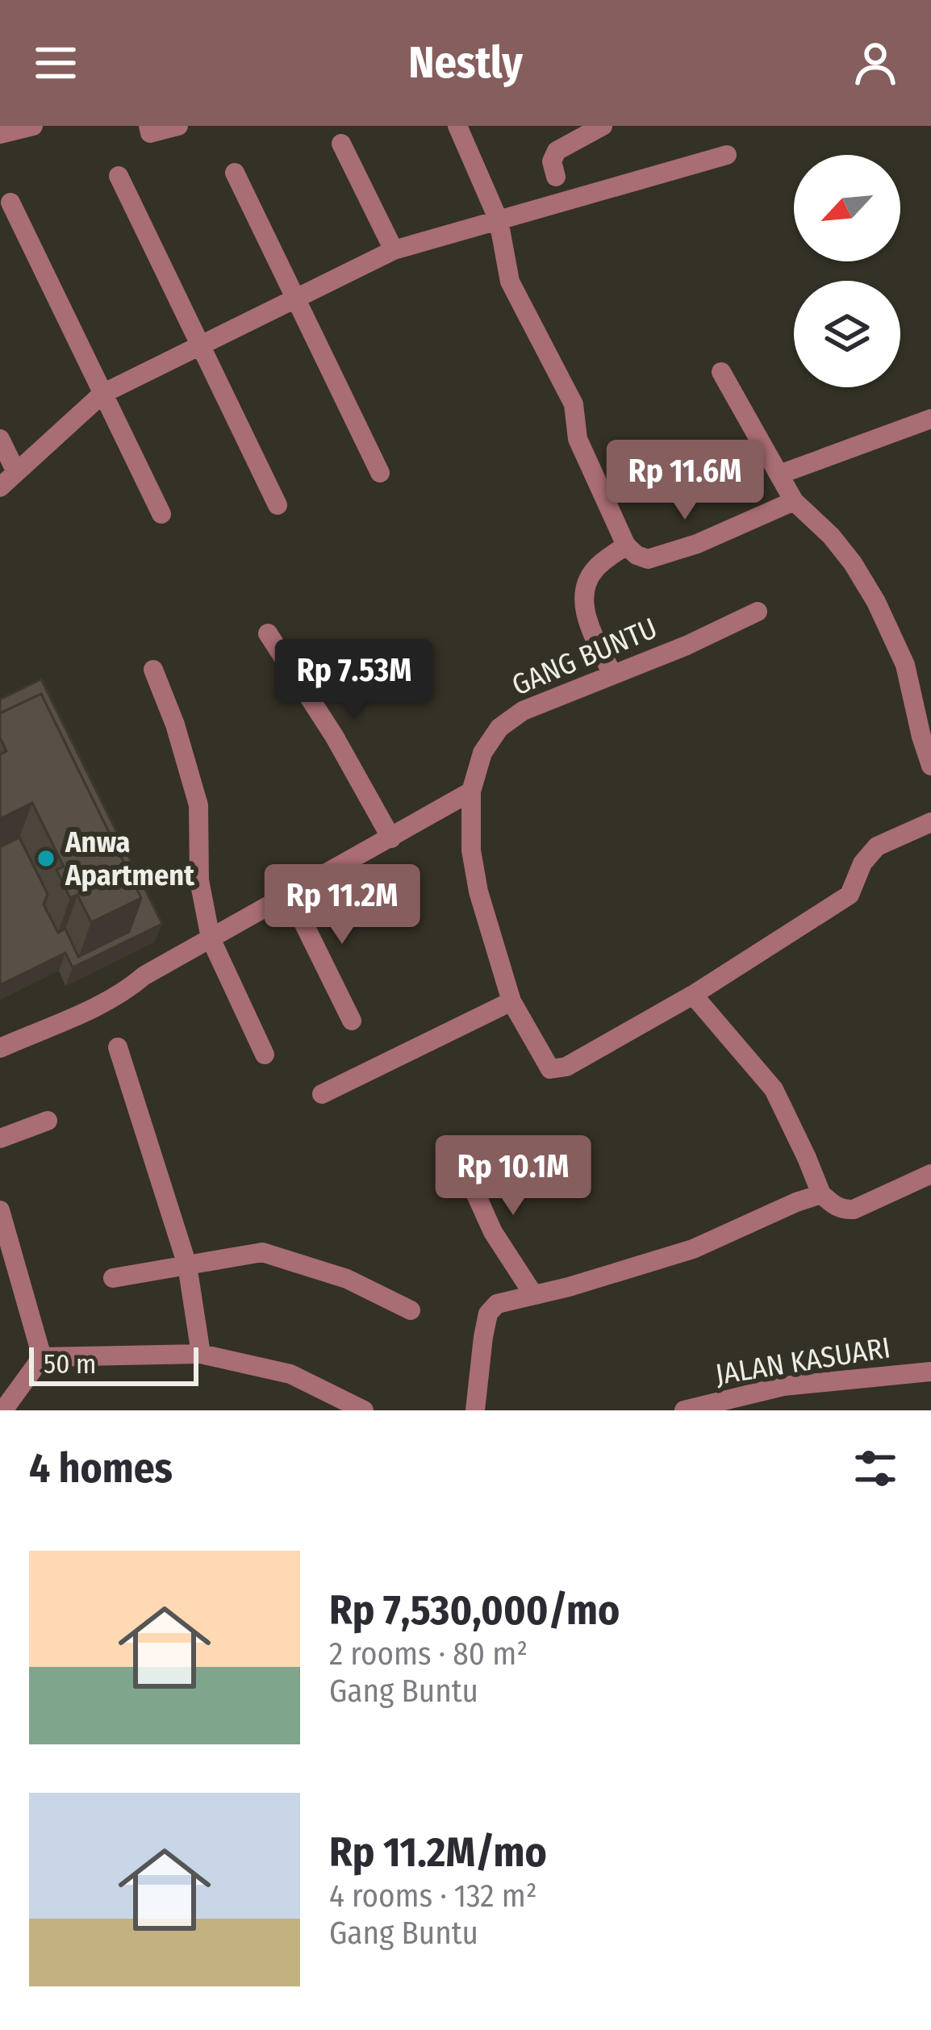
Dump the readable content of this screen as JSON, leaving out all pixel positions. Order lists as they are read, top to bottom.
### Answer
{
  "streets": {
    "street": ["GANG BUNTU", "JALAN KASUARI"]
  },
  "places": ["Anwa Apartment"],
  "scale_bar": "50 m",
  "north": "bottom left",
  "page": {
    "header": "Nestly",
    "price": [
      "Rp 11.6M",
      "Rp 7.53M",
      "Rp 11.2M",
      "Rp 10.1M"
    ],
    "scale": "50 m",
    "heading": "4 homes",
    "list": [
      {
        "name": "Rp 7,530,000/mo",
        "note": "2 rooms · 80 m² · Gang Buntu"
      },
      {
        "name": "Rp 11.2M/mo",
        "note": "4 rooms · 132 m² · Gang Buntu"
      }
    ]
  }
}
